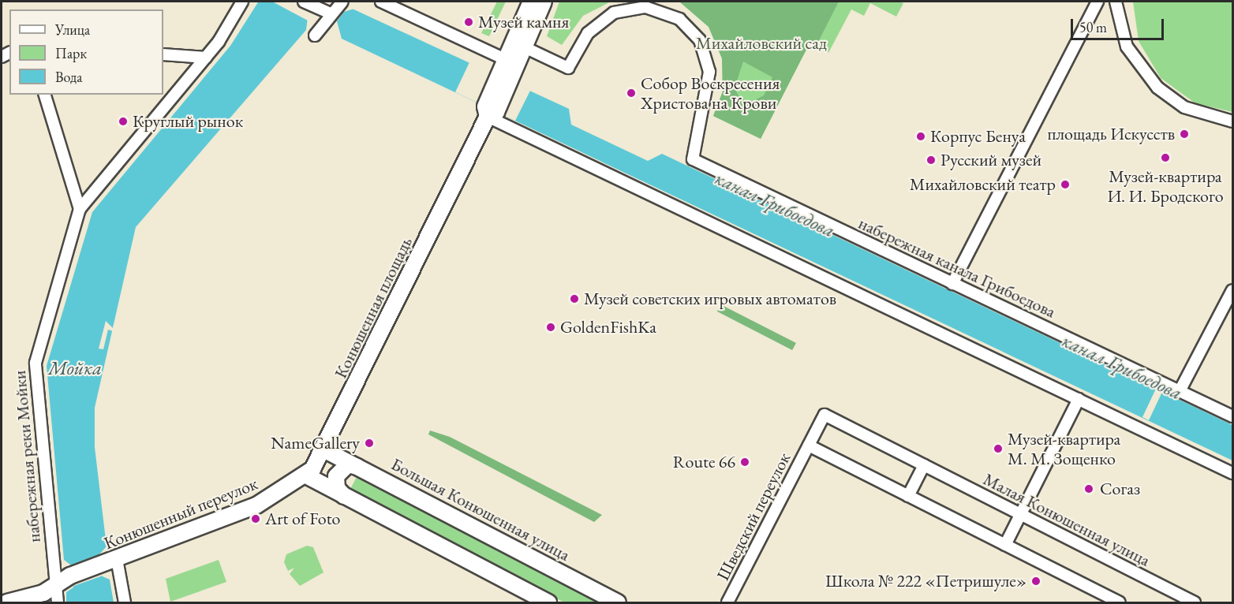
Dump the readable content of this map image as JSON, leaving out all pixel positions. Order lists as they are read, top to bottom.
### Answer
{
  "streets": {
    "main road": ["Конюшенная площадь", "Большая Конюшенная улица", "Конюшенный переулок"],
    "street": [
      "набережная канала Грибоедова",
      "набережная реки Мойки",
      "Шведский переулок",
      "Малая Конюшенная улица"
    ]
  },
  "crossings": [
    ["Конюшенная площадь", "Большая Конюшенная улица"],
    ["Конюшенная площадь", "Конюшенный переулок"],
    ["набережная реки Мойки", "Конюшенный переулок"],
    ["Шведский переулок", "Малая Конюшенная улица"]
  ],
  "water": ["канал Грибоедова", "Мойка"],
  "parks": ["Михайловский сад"],
  "places": [
    "Музей камня",
    "Собор Воскресения Христова на Крови",
    "Круглый рынок",
    "площадь Искусств",
    "Корпус Бенуа",
    "Музей-квартира И. И. Бродского",
    "Русский музей",
    "Михайловский театр",
    "Музей советских игровых автоматов",
    "GoldenFishKa",
    "NameGallery",
    "Музей-квартира М. М. Зощенко",
    "Route 66",
    "Согаз",
    "Art of Foto",
    "Школа № 222 «Петришуле»"
  ],
  "legend": ["Улица", "Парк", "Вода"],
  "scale_bar": "50 m"
}
